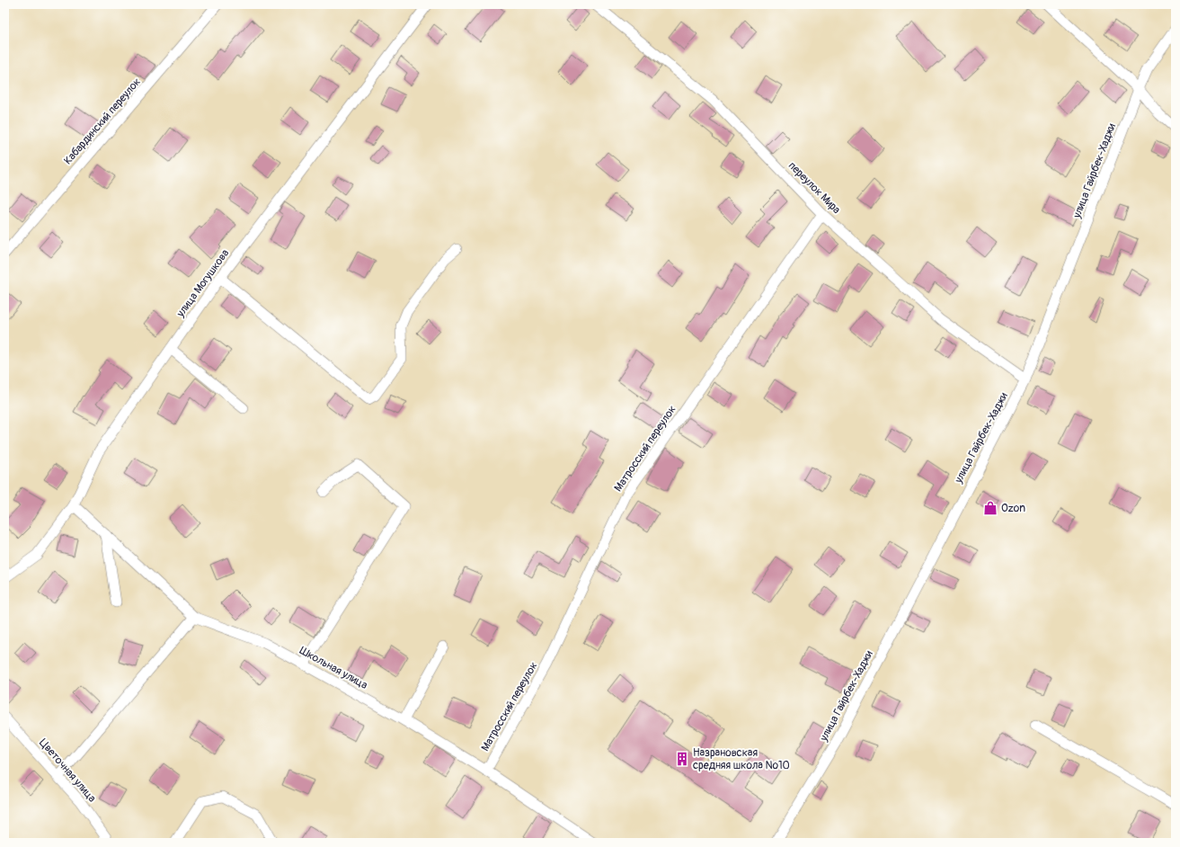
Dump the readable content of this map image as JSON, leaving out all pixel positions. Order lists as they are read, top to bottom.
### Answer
{
  "streets": {
    "street": [
      "Кабардинский переулок",
      "улица Гайрбек-Хаджи",
      "переулок Мира",
      "улица Могушкова",
      "Матросский переулок",
      "Школьная улица",
      "Цветочная улица"
    ]
  },
  "crossings": [
    ["улица Гайрбек-Хаджи", "переулок Мира"],
    ["переулок Мира", "Матросский переулок"],
    ["улица Могушкова", "Школьная улица"],
    ["Матросский переулок", "Школьная улица"]
  ],
  "places": {
    "shop": ["Ozon"],
    "building": ["Назрановская средняя школа №10"]
  }
}
